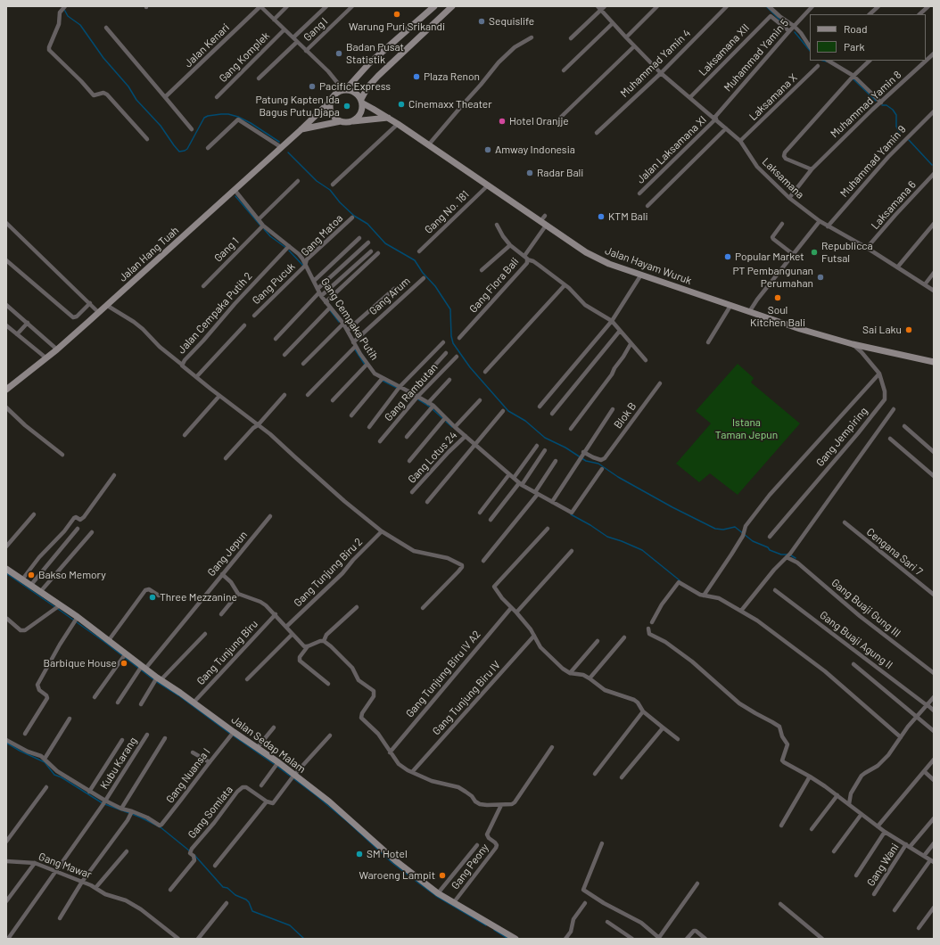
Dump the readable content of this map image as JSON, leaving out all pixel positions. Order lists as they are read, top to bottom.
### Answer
{
  "streets": {
    "main road": ["Jalan Hang Tuah", "Jalan Hayam Wuruk", "Jalan Sedap Malam"],
    "street": [
      "Gang I",
      "Jalan Kenari",
      "Laksamana XII",
      "Muhammad Yamin 5",
      "Gang Komplek",
      "Muhammad Yamin 4",
      "Laksamana X",
      "Muhammad Yamin 8",
      "Jalan Laksamana XI",
      "Muhammad Yamin 9",
      "Laksamana",
      "Laksamana 6",
      "Gang No. 181",
      "Gang Matoa",
      "Gang 1",
      "Gang Pucuk",
      "Gang Flora Bali",
      "Gang Arum",
      "Jalan Cempaka Putih 2",
      "Gang Cempaka Putih",
      "Gang Rambutan",
      "Blok B",
      "Gang Jempiring",
      "Gang Lotus 24",
      "Cengana Sari 7",
      "Gang Jepun",
      "Gang Tunjung Biru 2",
      "Gang Buaji Gung III",
      "Gang Buaji Agung II",
      "Gang Tunjung Biru",
      "Gang Tunjung Biru IV A2",
      "Gang Tunjung Biru IV",
      "Kubu Karang",
      "Gang Nuansa I",
      "Gang Somlata",
      "Gang Wani",
      "Gang Mawar",
      "Gang Peony"
    ]
  },
  "crossings": [
    ["Laksamana XII", "Muhammad Yamin 5"],
    ["Laksamana XII", "Laksamana"],
    ["Muhammad Yamin 5", "Jalan Laksamana XI"],
    ["Muhammad Yamin 5", "Laksamana"],
    ["Muhammad Yamin 4", "Laksamana"],
    ["Laksamana X", "Laksamana"],
    ["Muhammad Yamin 8", "Laksamana"],
    ["Jalan Laksamana XI", "Laksamana"],
    ["Muhammad Yamin 9", "Laksamana"],
    ["Laksamana", "Laksamana 6"],
    ["Gang No. 181", "Jalan Hayam Wuruk"],
    ["Gang Matoa", "Gang Pucuk"],
    ["Gang Matoa", "Gang Cempaka Putih"],
    ["Gang 1", "Gang Cempaka Putih"],
    ["Jalan Hang Tuah", "Jalan Hayam Wuruk"],
    ["Jalan Hang Tuah", "Gang Cempaka Putih"],
    ["Jalan Hayam Wuruk", "Gang Flora Bali"],
    ["Jalan Hayam Wuruk", "Gang Jempiring"],
    ["Gang Pucuk", "Gang Cempaka Putih"],
    ["Gang Arum", "Gang Cempaka Putih"],
    ["Jalan Cempaka Putih 2", "Gang Cempaka Putih"],
    ["Jalan Cempaka Putih 2", "Gang Tunjung Biru 2"],
    ["Gang Cempaka Putih", "Gang Rambutan"],
    ["Gang Cempaka Putih", "Gang Lotus 24"],
    ["Gang Jepun", "Jalan Sedap Malam"],
    ["Gang Tunjung Biru", "Jalan Sedap Malam"],
    ["Jalan Sedap Malam", "Gang Nuansa I"],
    ["Jalan Sedap Malam", "Gang Peony"],
    ["Kubu Karang", "Gang Mawar"]
  ],
  "parks": ["Istana Taman Jepun"],
  "places": [
    "Warung Puri Srikandi",
    "Sequislife",
    "Badan Pusat Statistik",
    "Plaza Renon",
    "Pacific Express",
    "Cinemaxx Theater",
    "Patung Kapten Ida Bagus Putu Djapa",
    "Hotel Oranjje",
    "Amway Indonesia",
    "Radar Bali",
    "KTM Bali",
    "Republicca Futsal",
    "Popular Market",
    "PT Pembangunan Perumahan",
    "Soul Kitchen Bali",
    "Sai Laku",
    "Bakso Memory",
    "Three Mezzanine",
    "Barbique House",
    "SM Hotel",
    "Waroeng Lampit"
  ],
  "legend": ["Road", "Park"]
}
